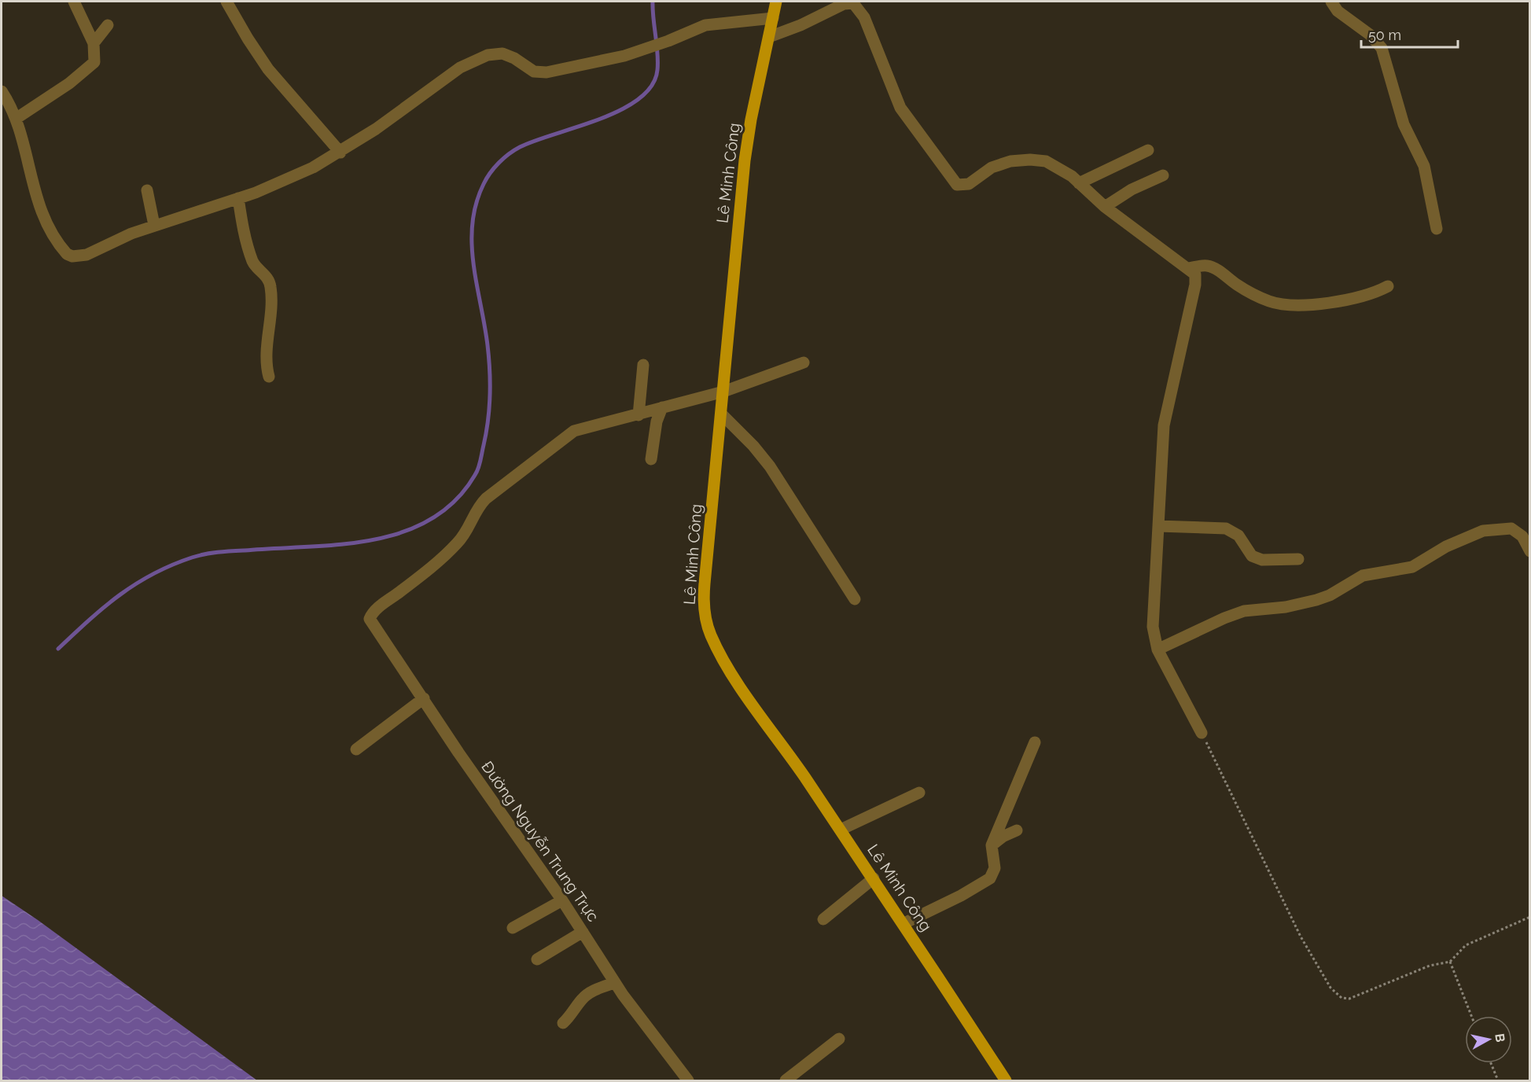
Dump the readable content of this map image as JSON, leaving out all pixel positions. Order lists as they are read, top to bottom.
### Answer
{
  "streets": {
    "main road": ["Lê Minh Công"],
    "street": ["Đường Nguyễn Trung Trực"]
  },
  "scale_bar": "50 m",
  "north": "right"
}
